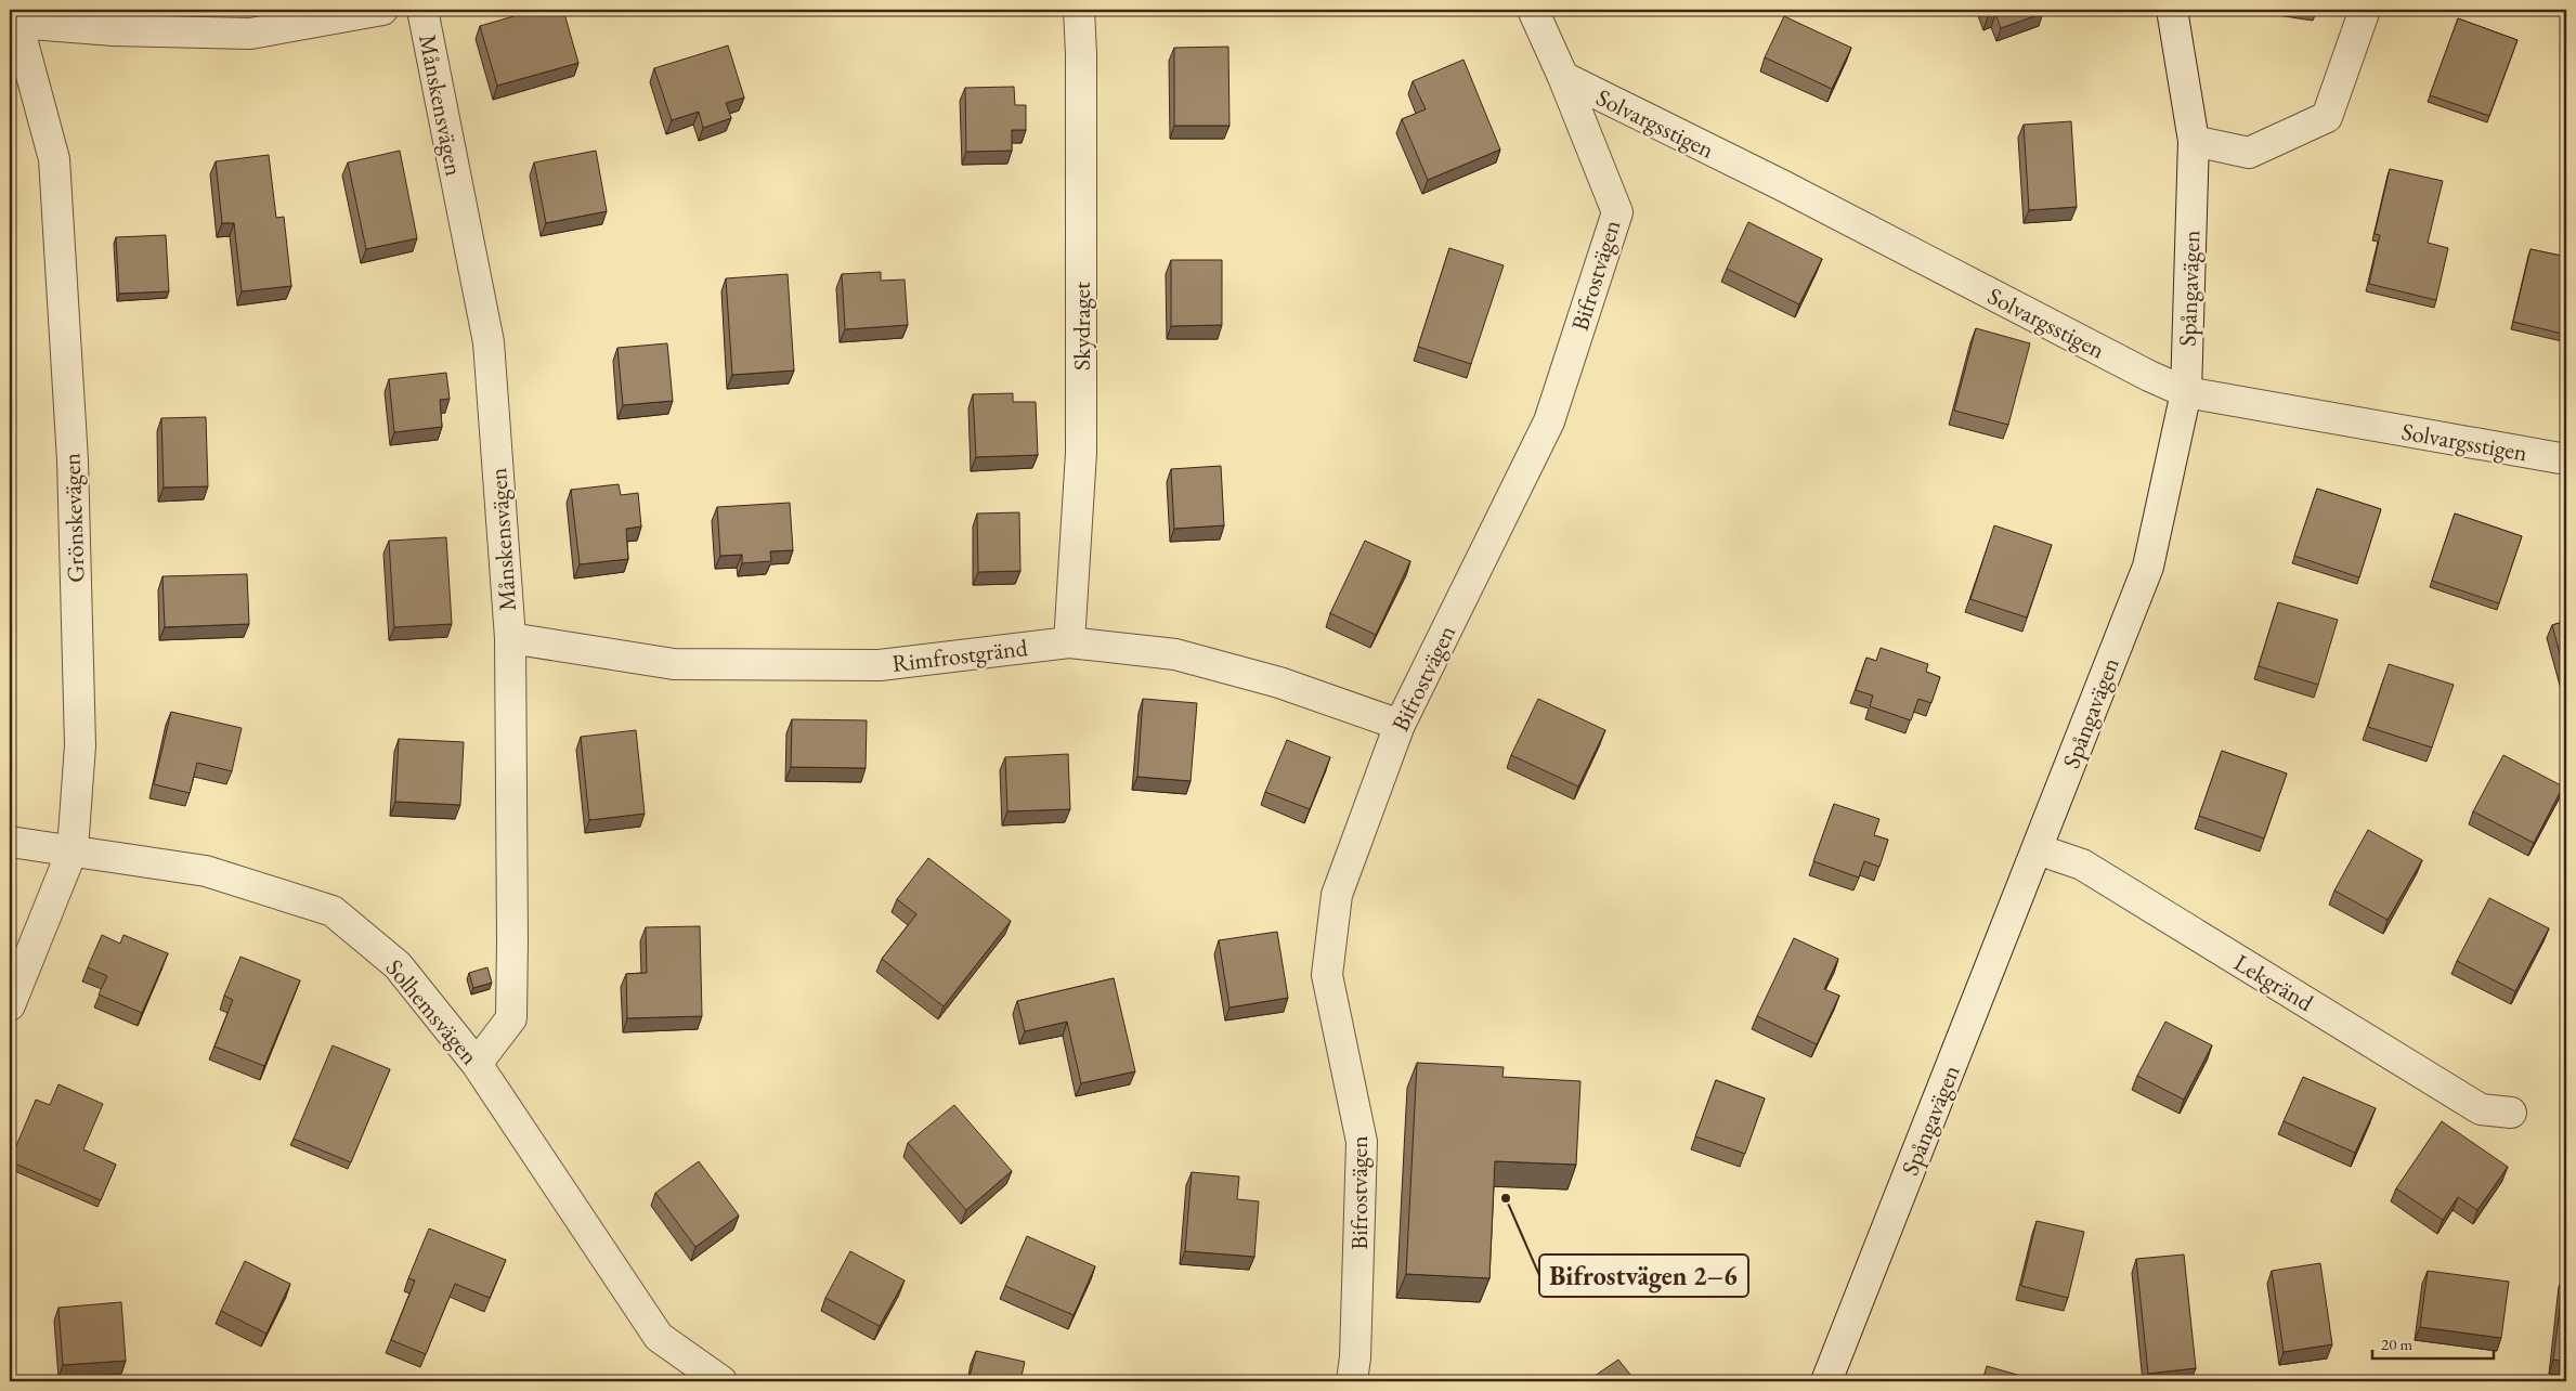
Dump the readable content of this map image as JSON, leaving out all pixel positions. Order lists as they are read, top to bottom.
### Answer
{
  "streets": {
    "street": [
      "Månskensvägen",
      "Solvargsstigen",
      "Bifrostvägen",
      "Spångavägen",
      "Skydraget",
      "Grönskevägen",
      "Rimfrostgränd",
      "Lekgränd",
      "Solhemsvägen"
    ]
  },
  "crossings": [
    ["Månskensvägen", "Rimfrostgränd"],
    ["Månskensvägen", "Solhemsvägen"],
    ["Solvargsstigen", "Bifrostvägen"],
    ["Solvargsstigen", "Spångavägen"],
    ["Bifrostvägen", "Rimfrostgränd"],
    ["Spångavägen", "Lekgränd"],
    ["Skydraget", "Rimfrostgränd"],
    ["Grönskevägen", "Solhemsvägen"]
  ],
  "places": ["Bifrostvägen 2–6"],
  "scale_bar": "20 m"
}
